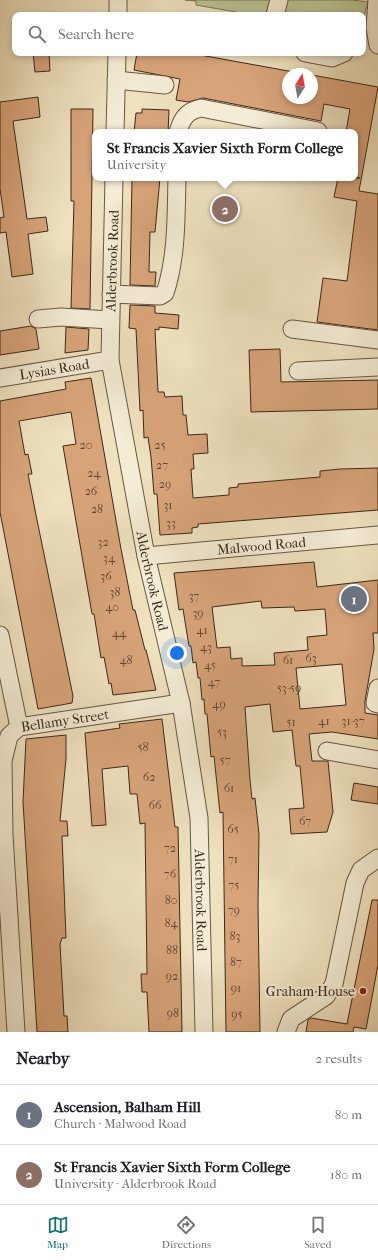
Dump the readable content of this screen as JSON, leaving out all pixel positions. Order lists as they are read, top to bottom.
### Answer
{
  "streets": {
    "street": [
      "Alderbrook Road",
      "Lysias Road",
      "Malwood Road",
      "Bellamy Street"
    ]
  },
  "crossings": [
    ["Alderbrook Road", "Lysias Road"],
    ["Alderbrook Road", "Malwood Road"],
    ["Alderbrook Road", "Bellamy Street"]
  ],
  "places": ["Graham House"],
  "house_numbers": [
    "20",
    "25",
    "27",
    "24",
    "29",
    "26",
    "31",
    "28",
    "33",
    "32",
    "34",
    "36",
    "38",
    "37",
    "40",
    "39",
    "41",
    "44",
    "43",
    "63",
    "48",
    "61",
    "45",
    "47",
    "53-59",
    "49",
    "41",
    "31-37",
    "51",
    "53",
    "58",
    "57",
    "62",
    "61",
    "66",
    "67",
    "65",
    "72",
    "71",
    "76",
    "75",
    "80",
    "79",
    "84",
    "83",
    "88",
    "87",
    "92",
    "91",
    "98",
    "95"
  ],
  "north": "top",
  "page": {
    "search": "Search here",
    "popup": ["St Francis Xavier Sixth Form College", "University"],
    "pins": ["2", "1"],
    "heading": ["Nearby", "2 results"],
    "list": [
      {
        "mark": "1",
        "name": "Ascension, Balham Hill",
        "note": "Church · Malwood Road",
        "value": "80 m"
      },
      {
        "mark": "2",
        "name": "St Francis Xavier Sixth Form College",
        "note": "University · Alderbrook Road",
        "value": "180 m"
      }
    ],
    "nav": ["Map", "Directions", "Saved"]
  }
}
